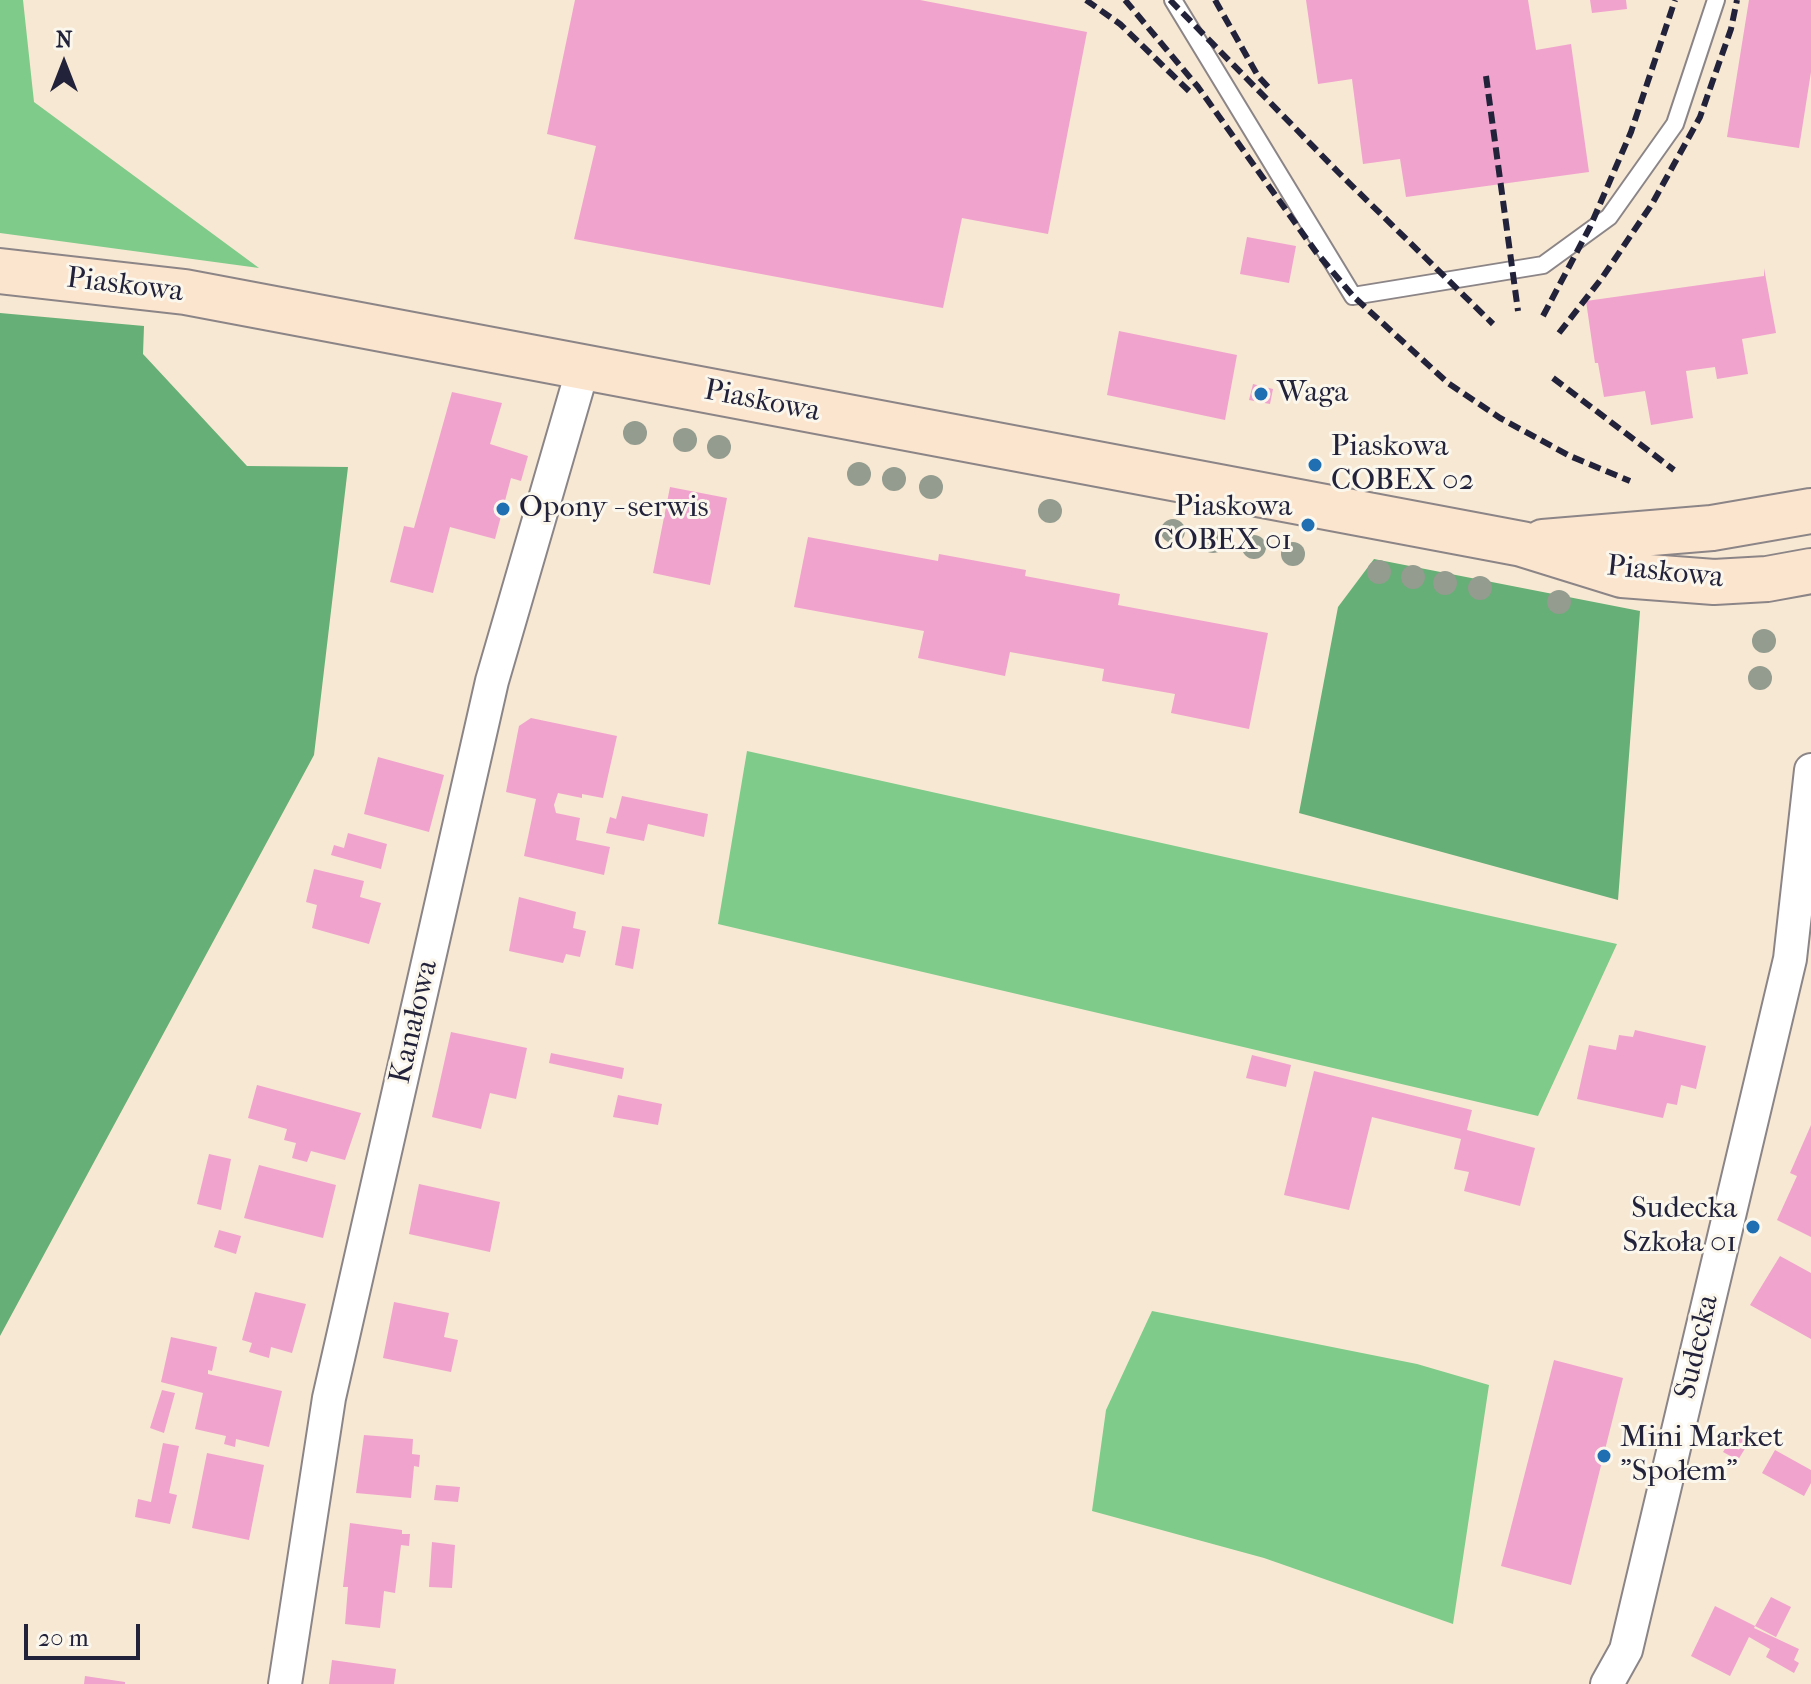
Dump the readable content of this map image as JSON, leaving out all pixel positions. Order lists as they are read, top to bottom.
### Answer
{
  "streets": {
    "main road": ["Piaskowa"],
    "street": ["Kanałowa", "Sudecka"]
  },
  "crossings": [
    ["Piaskowa", "Kanałowa"]
  ],
  "places": [
    "Waga",
    "Piaskowa COBEX 02",
    "Opony - serwis",
    "Piaskowa COBEX 01",
    "Sudecka Szkoła 01",
    "Mini Market \"Społem\""
  ],
  "scale_bar": "20 m",
  "north": "top"
}
